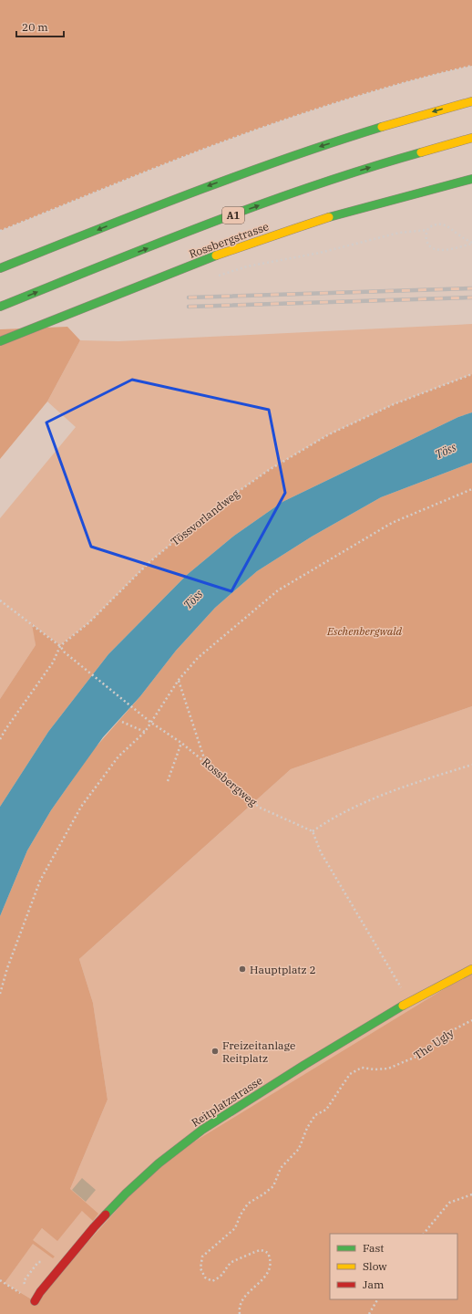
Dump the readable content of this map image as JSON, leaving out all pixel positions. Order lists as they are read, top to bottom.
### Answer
{
  "streets": {
    "main road": ["A1", "Rossbergstrasse", "Reitplatzstrasse"],
    "path": ["Tössvorlandweg", "Rossbergweg", "The Ugly"]
  },
  "crossings": [
    ["Tössvorlandweg", "Rossbergweg"]
  ],
  "water": ["Töss"],
  "parks": ["Eschenbergwald"],
  "places": ["Hauptplatz 2", "Freizeitanlage Reitplatz"],
  "legend": ["Fast", "Slow", "Jam"],
  "scale_bar": "20 m"
}
